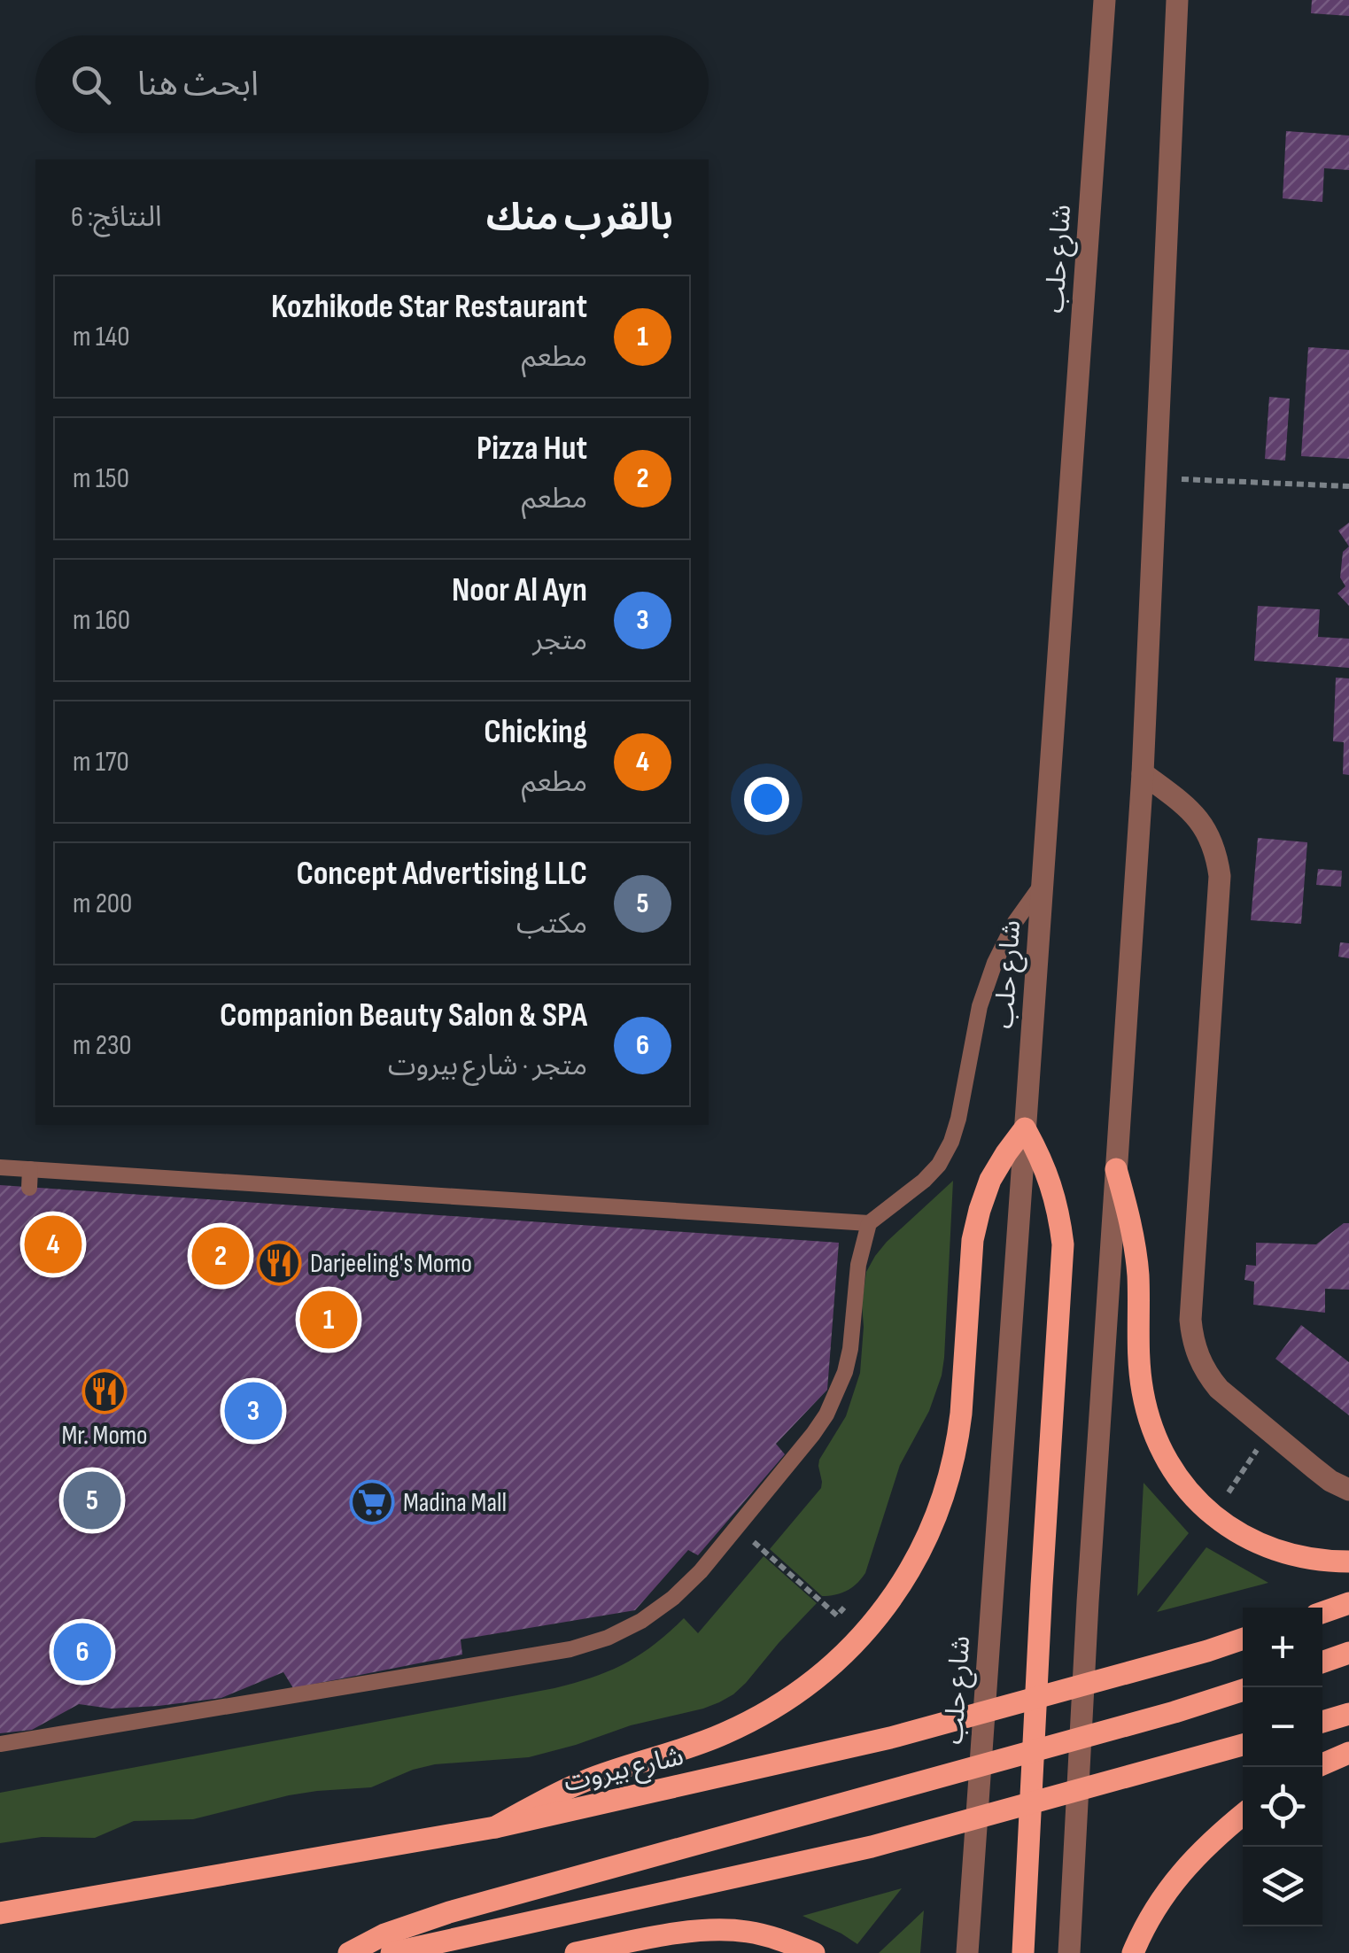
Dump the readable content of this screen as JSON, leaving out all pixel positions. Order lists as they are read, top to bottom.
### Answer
{
  "streets": {
    "main road": ["شارع بيروت"],
    "street": ["شارع حلب"]
  },
  "crossings": [
    ["شارع حلب", "شارع بيروت"]
  ],
  "places": {
    "restaurant": ["Darjeeling's Momo", "Mr. Momo"],
    "supermarket": ["Madina Mall"]
  },
  "page": {
    "search": "ابحث هنا",
    "heading": ["بالقرب منك", "النتائج: 6"],
    "list": [
      {
        "mark": "1",
        "name": "Kozhikode Star Restaurant",
        "note": "مطعم",
        "value": "140 m"
      },
      {
        "mark": "2",
        "name": "Pizza Hut",
        "note": "مطعم",
        "value": "150 m"
      },
      {
        "mark": "3",
        "name": "Noor Al Ayn",
        "note": "متجر",
        "value": "160 m"
      },
      {
        "mark": "4",
        "name": "Chicking",
        "note": "مطعم",
        "value": "170 m"
      },
      {
        "mark": "5",
        "name": "Concept Advertising LLC",
        "note": "مكتب",
        "value": "200 m"
      },
      {
        "mark": "6",
        "name": "Companion Beauty Salon & SPA",
        "note": "متجر · شارع بيروت",
        "value": "230 m"
      }
    ],
    "pins": [
      "4",
      "2",
      "1",
      "3",
      "5",
      "6"
    ],
    "map_buttons": ["+", "−"]
  }
}
